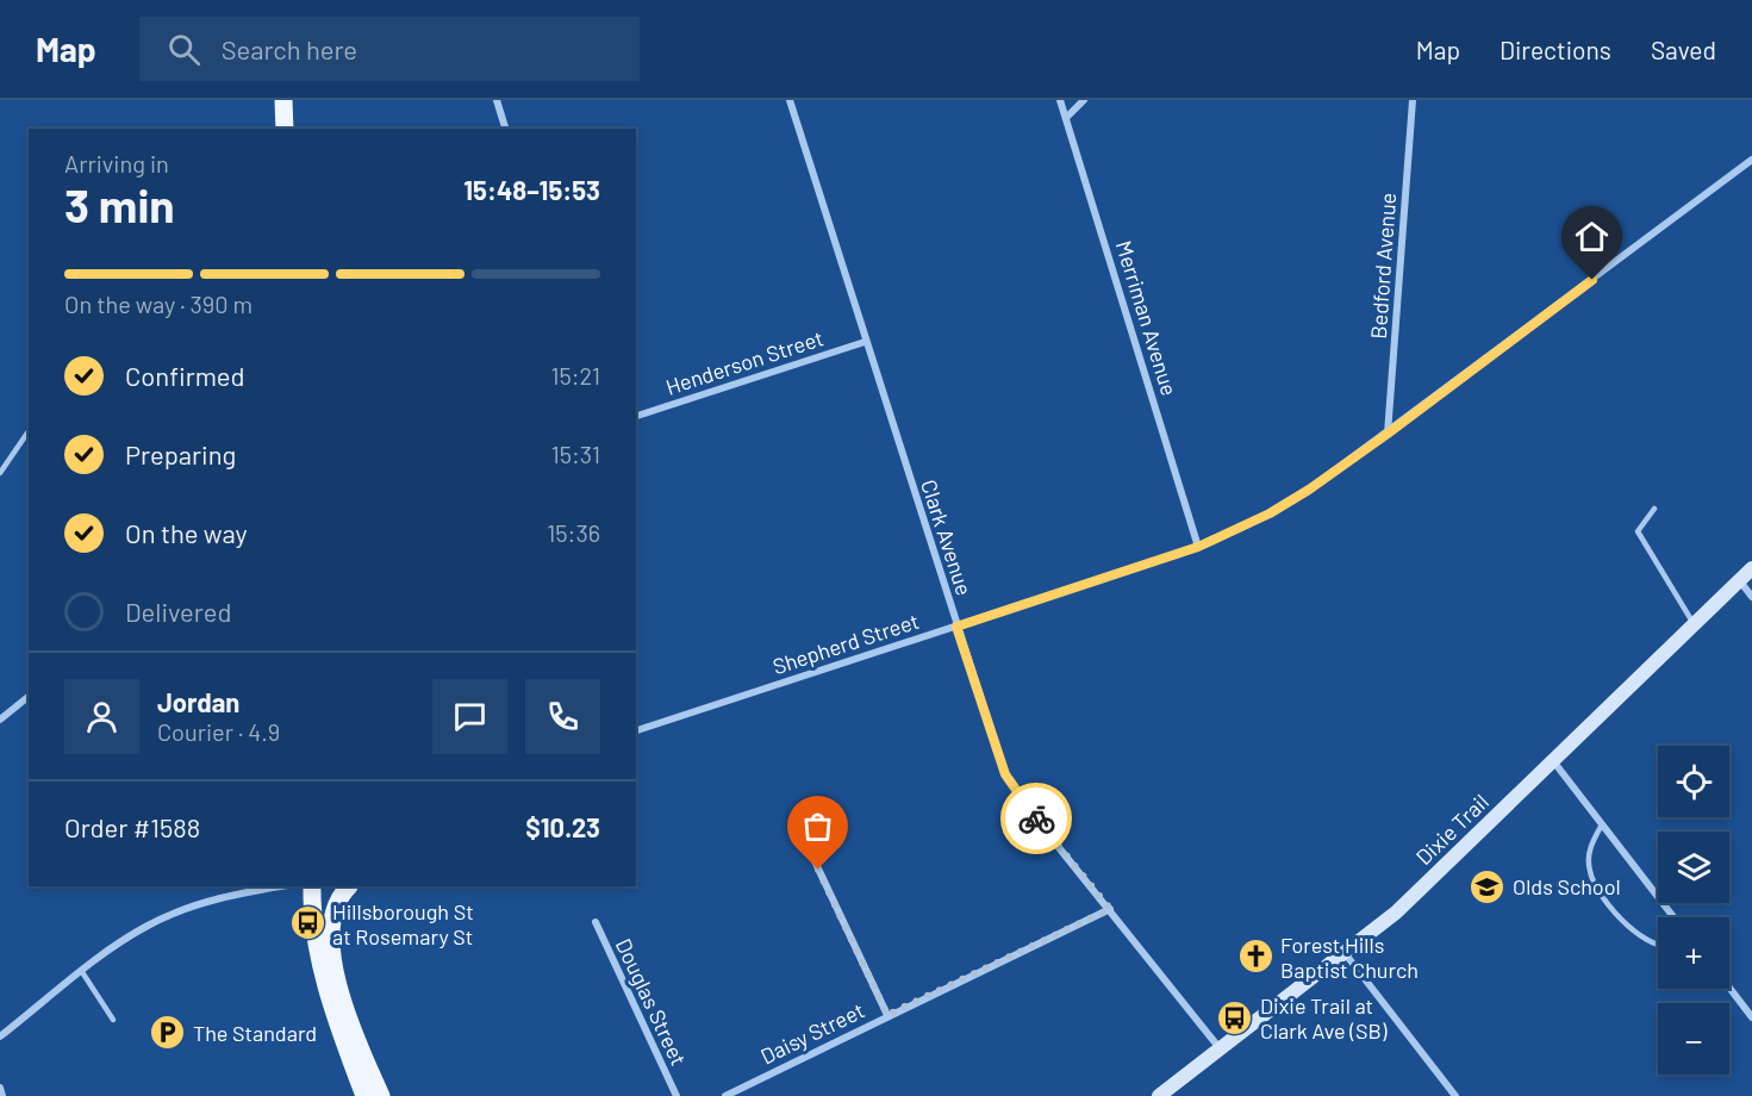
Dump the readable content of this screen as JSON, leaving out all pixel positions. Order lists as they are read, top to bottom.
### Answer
{
  "streets": {
    "main road": ["Dixie Trail"],
    "street": [
      "Bedford Avenue",
      "Merriman Avenue",
      "Henderson Street",
      "Clark Avenue",
      "Shepherd Street",
      "Douglas Street",
      "Daisy Street"
    ]
  },
  "crossings": [
    ["Bedford Avenue", "Shepherd Street"],
    ["Merriman Avenue", "Shepherd Street"],
    ["Henderson Street", "Clark Avenue"],
    ["Clark Avenue", "Shepherd Street"],
    ["Clark Avenue", "Dixie Trail"],
    ["Clark Avenue", "Daisy Street"]
  ],
  "places": {
    "school or university": ["Olds School"],
    "bus stop": ["Hillsborough St at Rosemary St", "Dixie Trail at Clark Ave (SB)"],
    "church": ["Forest Hills Baptist Church"],
    "parking": ["The Standard"]
  },
  "page": {
    "header": "Map",
    "search": "Search here",
    "nav": ["Map", "Directions", "Saved"],
    "heading": ["3 min", "Arriving in", "15:48–15:53"],
    "panel": [
      "Jordan",
      "Courier · 4.9",
      "Order #1588",
      "$10.23"
    ],
    "bar": "On the way · 390 m",
    "list": [
      ["Confirmed", "15:21"],
      ["Preparing", "15:31"],
      ["On the way", "15:36"],
      "Delivered"
    ],
    "map_buttons": ["+", "−"]
  }
}
